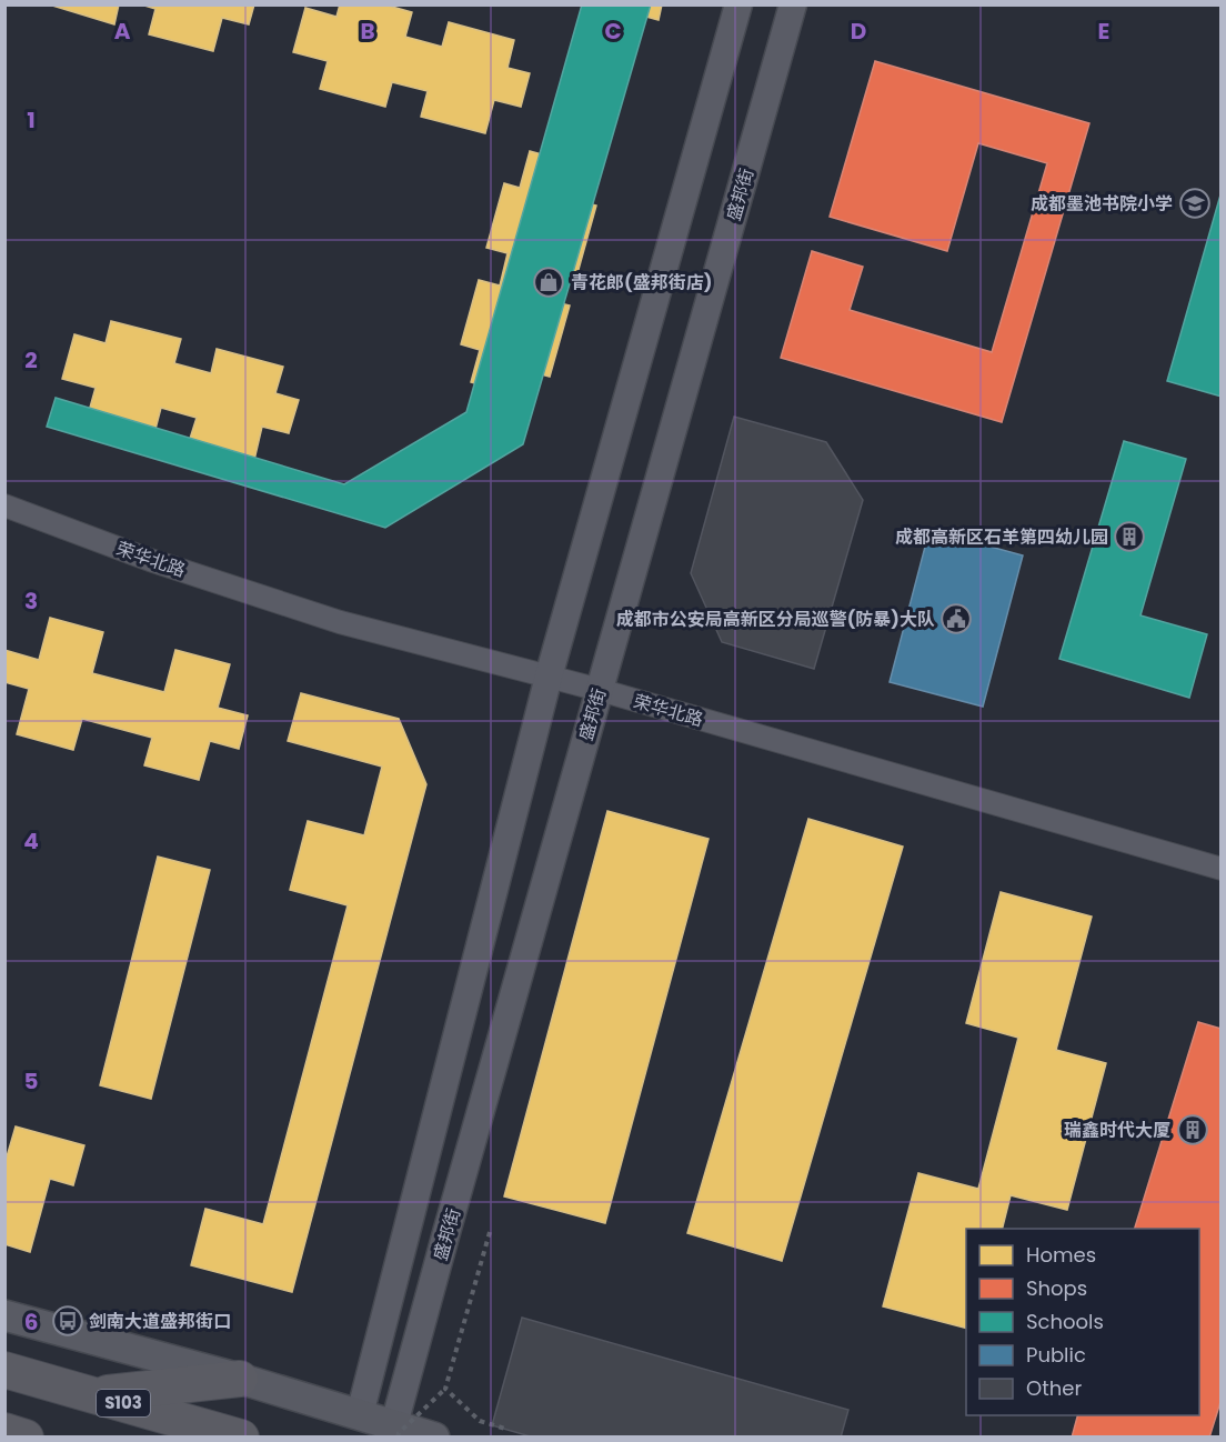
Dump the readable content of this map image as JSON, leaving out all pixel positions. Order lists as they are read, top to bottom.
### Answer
{
  "streets": {
    "highway": ["S103"],
    "street": ["盛邦街", "荣华北路"]
  },
  "crossings": [
    ["盛邦街", "荣华北路"]
  ],
  "places": {
    "school or university": ["成都墨池书院小学"],
    "shop": ["青花郎(盛邦街店)"],
    "building": ["成都高新区石羊第四幼儿园", "瑞鑫时代大厦"],
    "public building": ["成都市公安局高新区分局巡警(防暴)大队"],
    "bus stop": ["剑南大道盛邦街口"]
  },
  "legend": [
    "Homes",
    "Shops",
    "Schools",
    "Public",
    "Other"
  ],
  "grid": {
    "columns": [
      "A",
      "B",
      "C",
      "D",
      "E"
    ],
    "rows": [
      "1",
      "2",
      "3",
      "4",
      "5",
      "6"
    ]
  }
}
